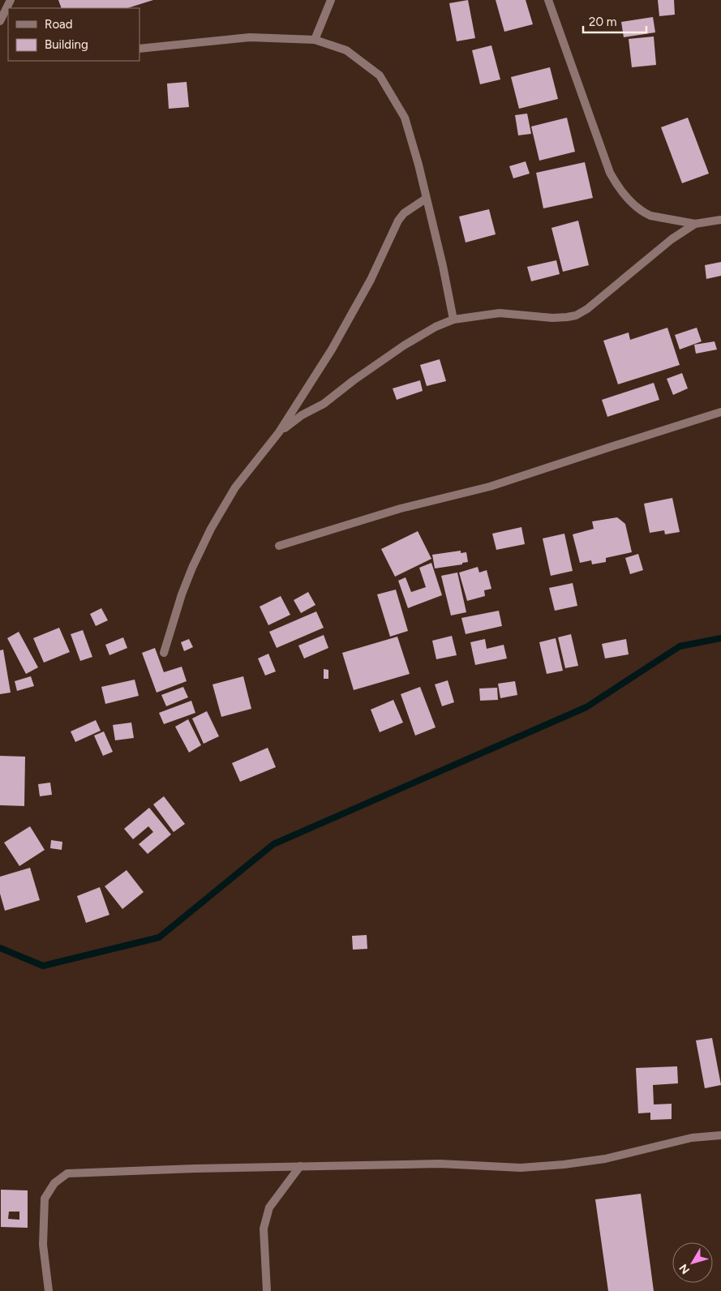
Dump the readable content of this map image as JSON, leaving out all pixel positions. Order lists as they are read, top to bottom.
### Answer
{
  "legend": ["Road", "Building"],
  "scale_bar": "20 m",
  "north": "bottom left"
}
